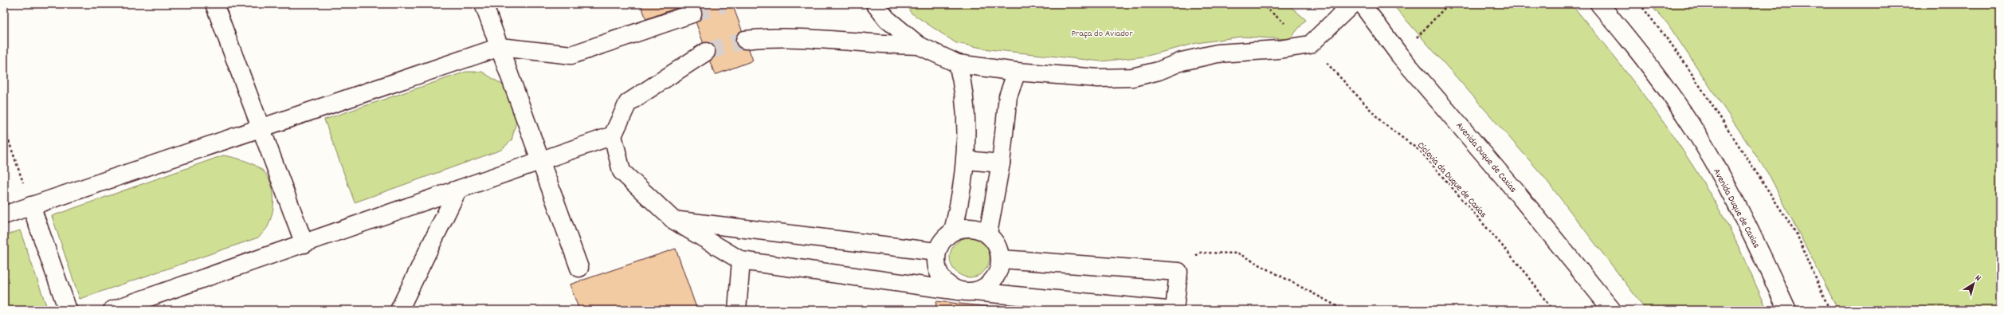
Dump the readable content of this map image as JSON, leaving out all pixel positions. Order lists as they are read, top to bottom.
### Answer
{
  "streets": {
    "main road": ["Avenida Duque de Caxias"],
    "path": ["Ciclovia da Duque de Caxias"]
  },
  "parks": ["Praça do Aviador"],
  "north": "top right"
}
